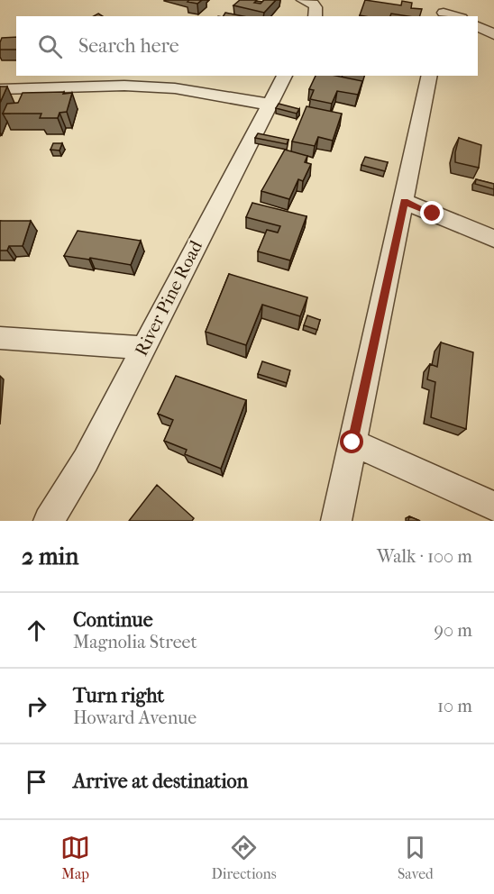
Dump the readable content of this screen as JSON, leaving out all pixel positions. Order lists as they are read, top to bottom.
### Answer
{
  "streets": {
    "street": ["River Pine Road"]
  },
  "page": {
    "search": "Search here",
    "heading": ["2 min", "Walk · 100 m"],
    "list": [
      ["Continue", "Magnolia Street", "90 m"],
      ["Turn right", "Howard Avenue", "10 m"],
      "Arrive at destination"
    ],
    "nav": ["Map", "Directions", "Saved"]
  }
}
